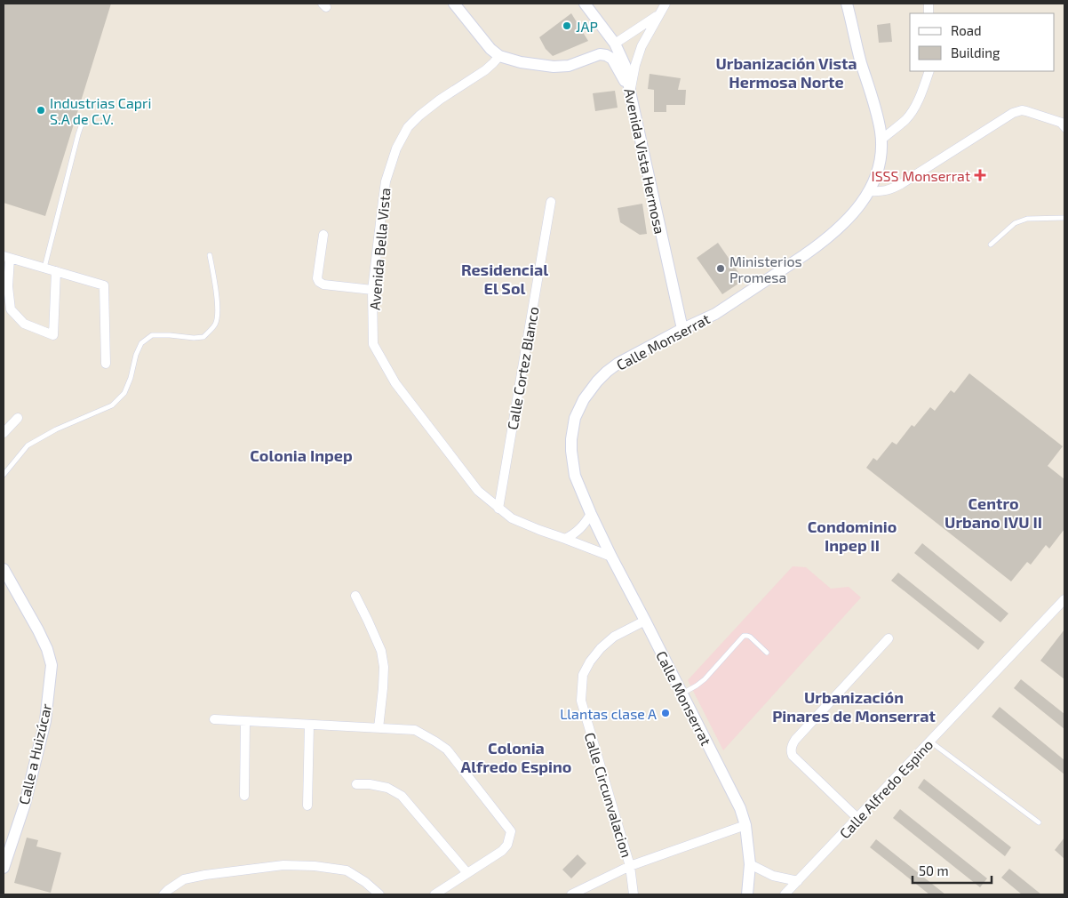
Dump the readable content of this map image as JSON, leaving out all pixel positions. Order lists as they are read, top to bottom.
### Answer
{
  "streets": {
    "street": [
      "Avenida Vista Hermosa",
      "Avenida Bella Vista",
      "Calle Monserrat",
      "Calle Cortez Blanco",
      "Calle a Huizúcar",
      "Calle Alfredo Espino",
      "Calle Circunvalacion"
    ]
  },
  "crossings": [
    ["Avenida Vista Hermosa", "Calle Monserrat"],
    ["Avenida Bella Vista", "Calle Monserrat"],
    ["Avenida Bella Vista", "Calle Cortez Blanco"],
    ["Calle Monserrat", "Calle Circunvalacion"]
  ],
  "districts": [
    "Urbanización Vista Hermosa Norte",
    "Residencial El Sol",
    "Colonia Inpep",
    "Centro Urbano IVU II",
    "Condominio Inpep II",
    "Urbanización Pinares de Monserrat",
    "Colonia Alfredo Espino"
  ],
  "places": {
    "other": [
      "JAP",
      "Industrias Capri S.A de C.V.",
      "Ministerios Promesa",
      "Llantas clase A"
    ],
    "health": ["ISSS Monserrat"]
  },
  "legend": ["Road", "Building"],
  "scale_bar": "50 m"
}
